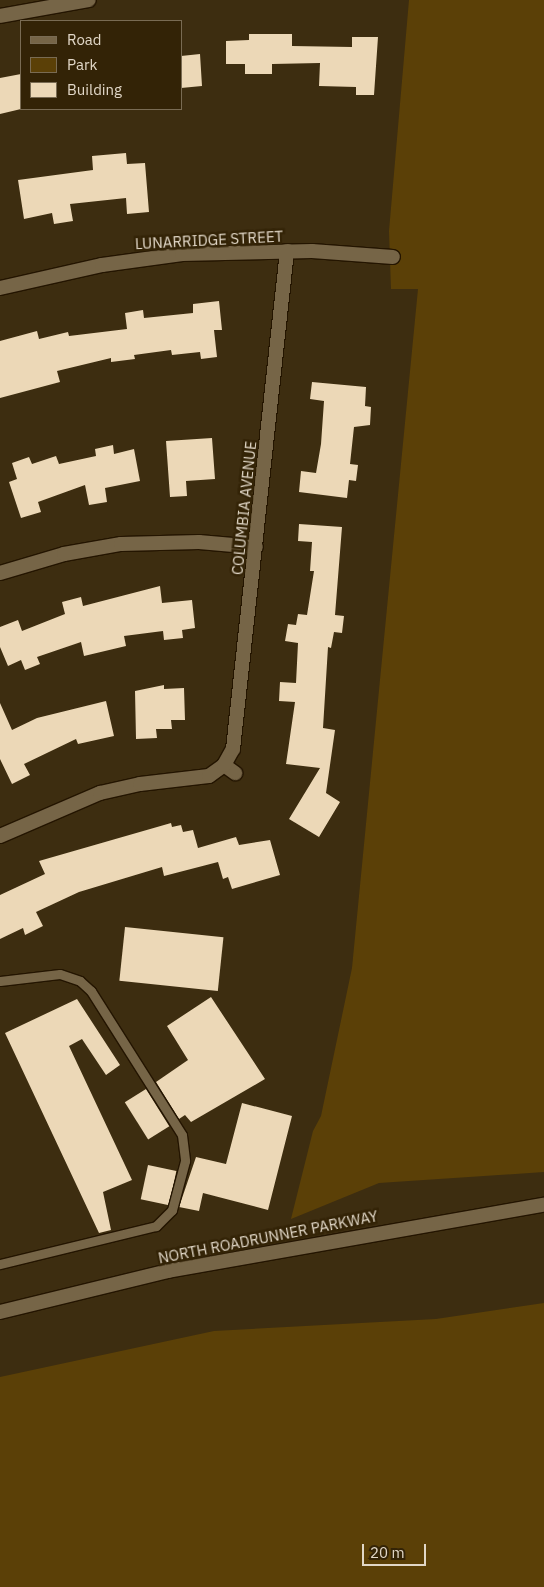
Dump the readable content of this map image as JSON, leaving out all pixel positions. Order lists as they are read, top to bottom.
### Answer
{
  "streets": {
    "street": ["LUNARRIDGE STREET", "COLUMBIA AVENUE", "NORTH ROADRUNNER PARKWAY"]
  },
  "crossings": [
    ["LUNARRIDGE STREET", "COLUMBIA AVENUE"]
  ],
  "legend": ["Road", "Park", "Building"],
  "scale_bar": "20 m"
}
